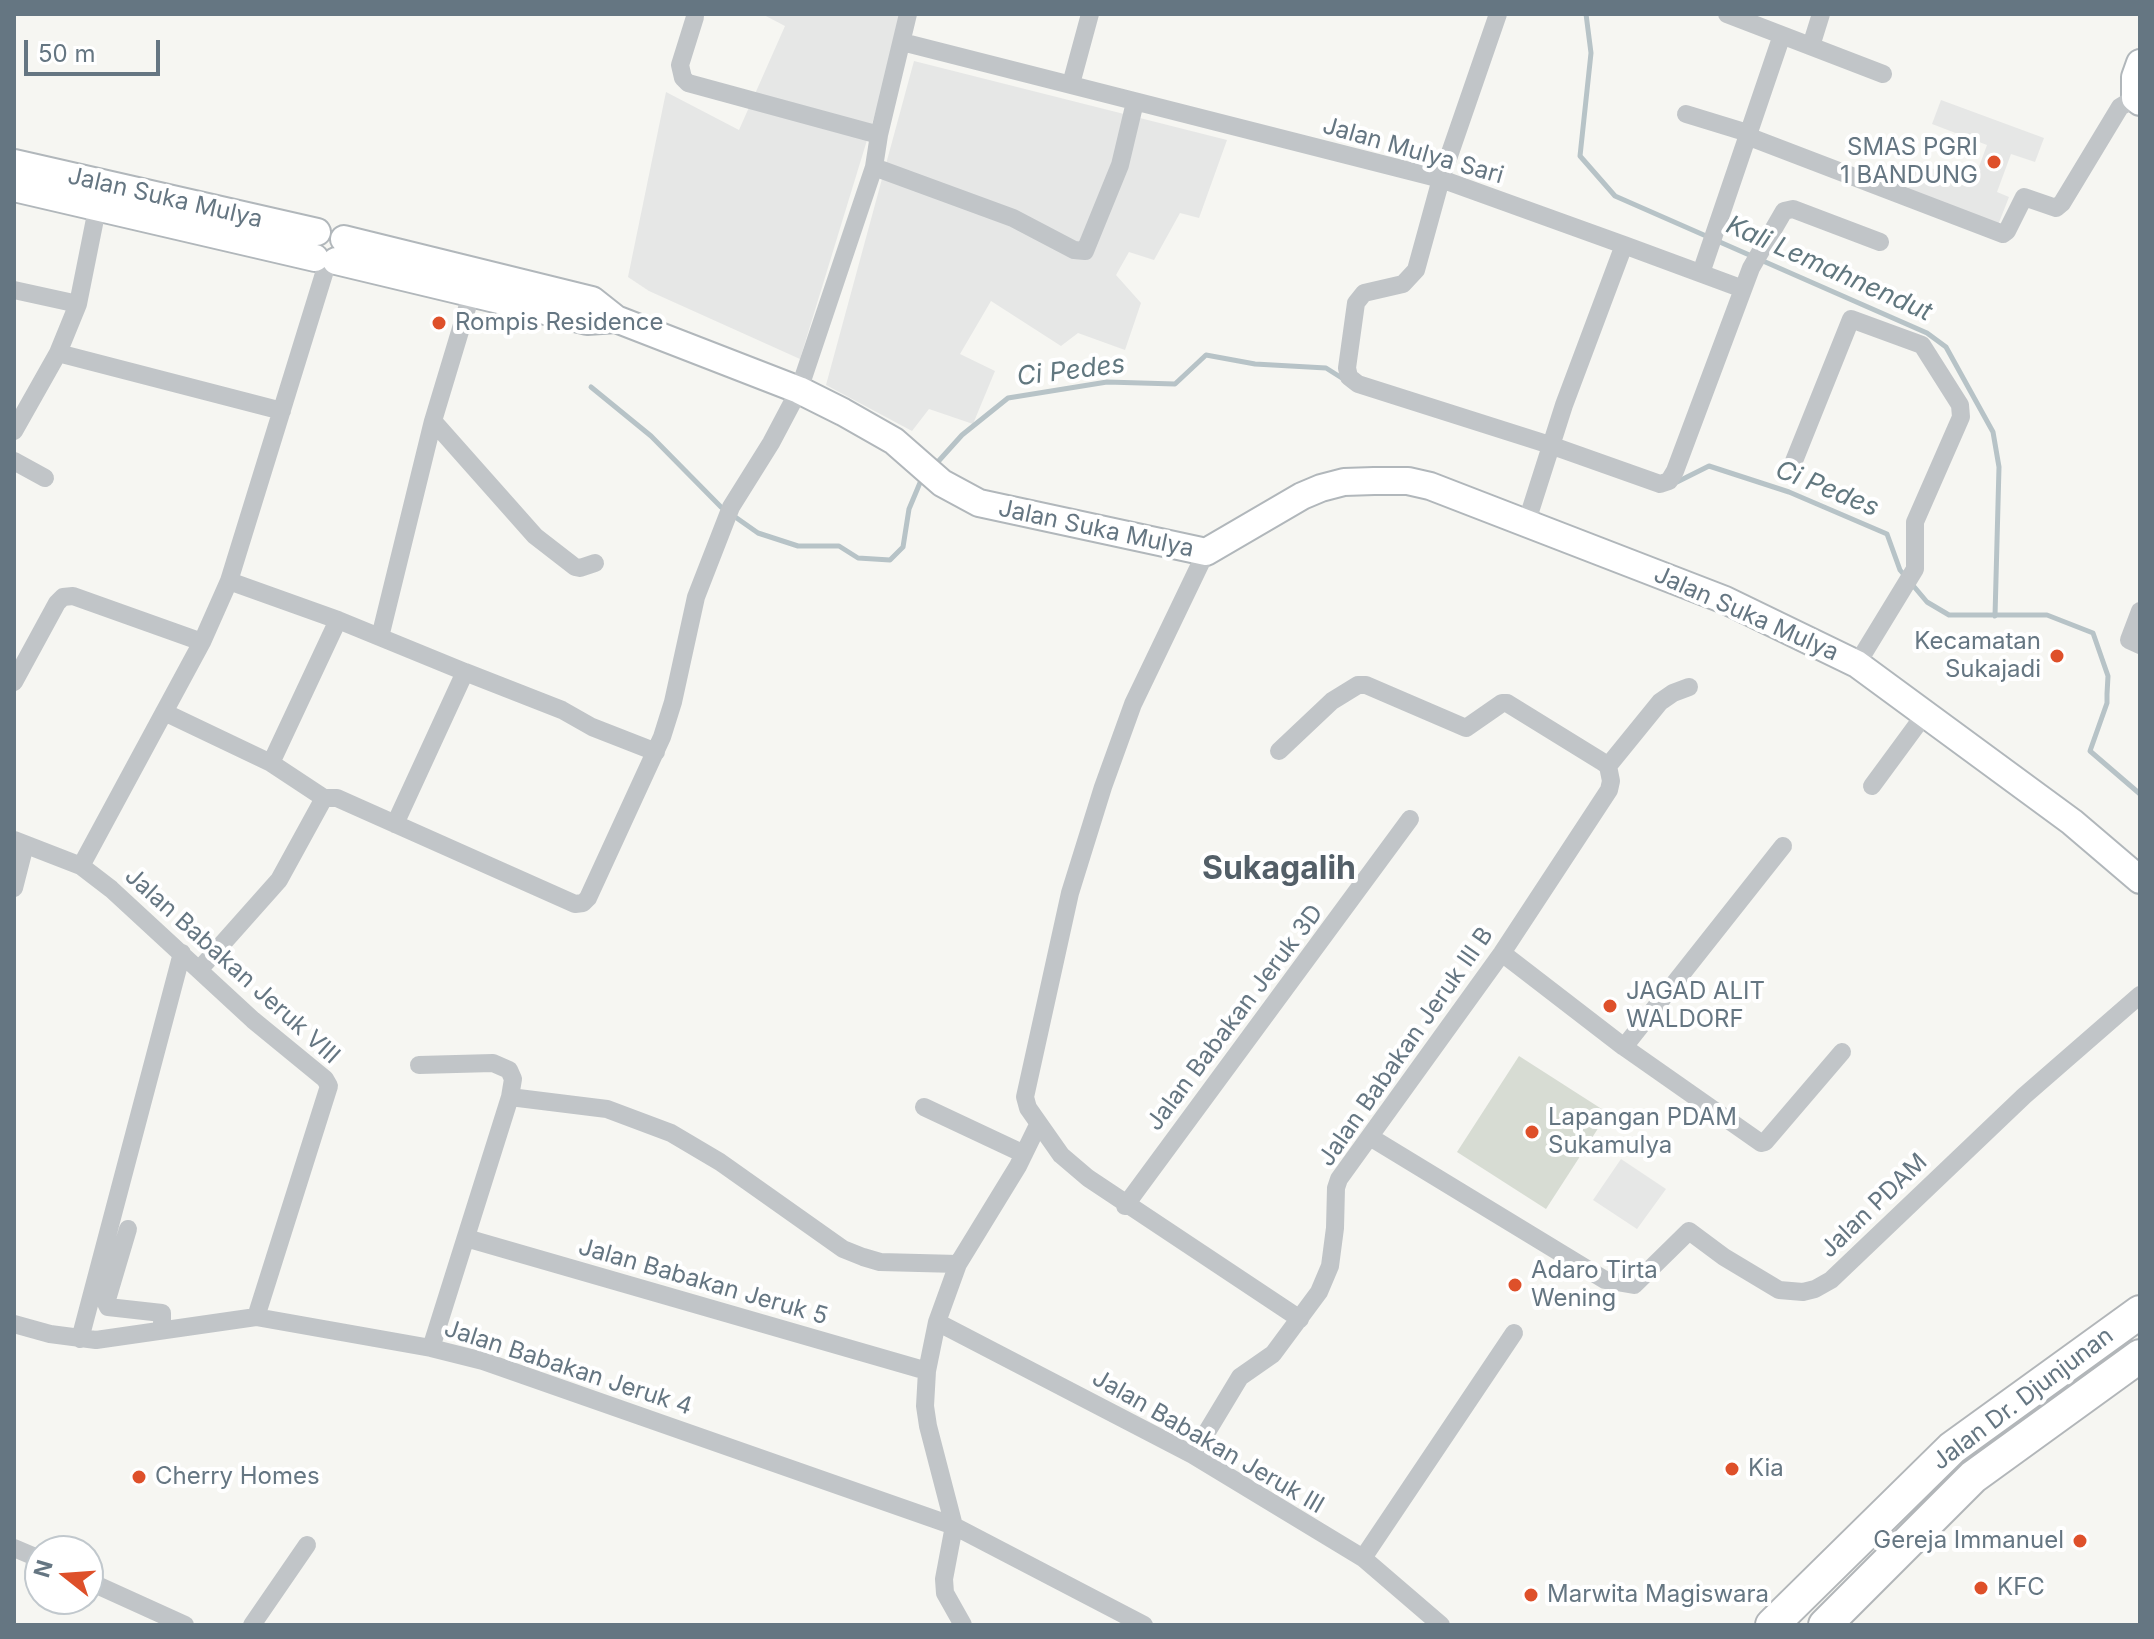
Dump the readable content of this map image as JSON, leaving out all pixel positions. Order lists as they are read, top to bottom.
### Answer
{
  "streets": {
    "highway": ["Jalan Dr. Djunjunan"],
    "street": [
      "Jalan Mulya Sari",
      "Jalan Suka Mulya",
      "Jalan Babakan Jeruk VIII",
      "Jalan Babakan Jeruk 3D",
      "Jalan Babakan Jeruk III B",
      "Jalan PDAM",
      "Jalan Babakan Jeruk 5",
      "Jalan Babakan Jeruk 4",
      "Jalan Babakan Jeruk III"
    ]
  },
  "crossings": [
    ["Jalan Babakan Jeruk VIII", "Jalan Babakan Jeruk 4"],
    ["Jalan Babakan Jeruk III B", "Jalan PDAM"],
    ["Jalan Babakan Jeruk III B", "Jalan Babakan Jeruk III"]
  ],
  "districts": ["Sukagalih"],
  "water": ["Kali Lemahnendut", "Ci Pedes"],
  "places": [
    "SMAS PGRI 1 BANDUNG",
    "Rompis Residence",
    "Kecamatan Sukajadi",
    "JAGAD ALIT WALDORF",
    "Lapangan PDAM Sukamulya",
    "Adaro Tirta Wening",
    "Kia",
    "Cherry Homes",
    "Gereja Immanuel",
    "KFC",
    "Marwita Magiswara"
  ],
  "scale_bar": "50 m",
  "north": "left"
}
